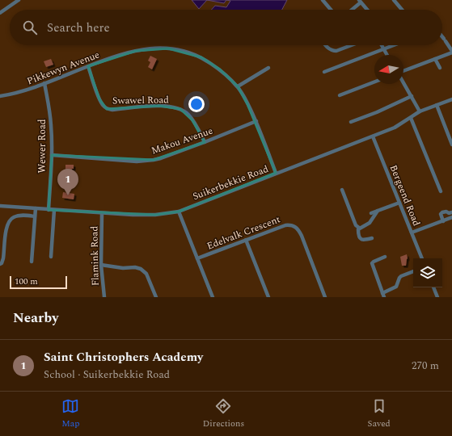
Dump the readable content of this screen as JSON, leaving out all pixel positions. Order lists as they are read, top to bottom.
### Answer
{
  "streets": {
    "street": [
      "Pikkewyn Avenue",
      "Swawel Road",
      "Makou Avenue",
      "Wewer Road",
      "Suikerbekkie Road",
      "Bergeend Road",
      "Edelvalk Crescent",
      "Flamink Road"
    ]
  },
  "crossings": [
    ["Pikkewyn Avenue", "Swawel Road"],
    ["Pikkewyn Avenue", "Makou Avenue"],
    ["Pikkewyn Avenue", "Wewer Road"],
    ["Pikkewyn Avenue", "Suikerbekkie Road"],
    ["Swawel Road", "Makou Avenue"],
    ["Makou Avenue", "Wewer Road"],
    ["Wewer Road", "Suikerbekkie Road"],
    ["Suikerbekkie Road", "Bergeend Road"],
    ["Suikerbekkie Road", "Flamink Road"]
  ],
  "scale_bar": "100 m",
  "north": "left",
  "page": {
    "search": "Search here",
    "pins": "1",
    "scale": "100 m",
    "heading": "Nearby",
    "list": [
      {
        "mark": "1",
        "name": "Saint Christophers Academy",
        "note": "School · Suikerbekkie Road",
        "value": "270 m"
      }
    ],
    "nav": ["Map", "Directions", "Saved"]
  }
}
